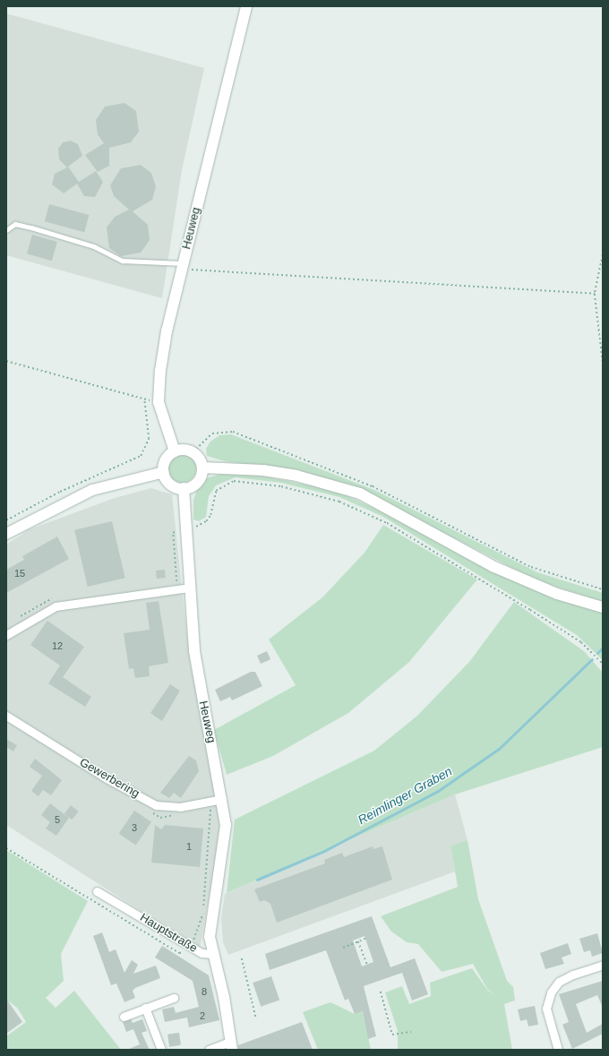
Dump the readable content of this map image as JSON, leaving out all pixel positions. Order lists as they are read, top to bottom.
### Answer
{
  "streets": {
    "street": ["Heuweg", "Gewerbering", "Hauptstraße"]
  },
  "crossings": [
    ["Heuweg", "Gewerbering"],
    ["Heuweg", "Hauptstraße"]
  ],
  "water": ["Reimlinger Graben"],
  "house_numbers": [
    "15",
    "12",
    "5",
    "3",
    "1",
    "8",
    "2"
  ]
}
